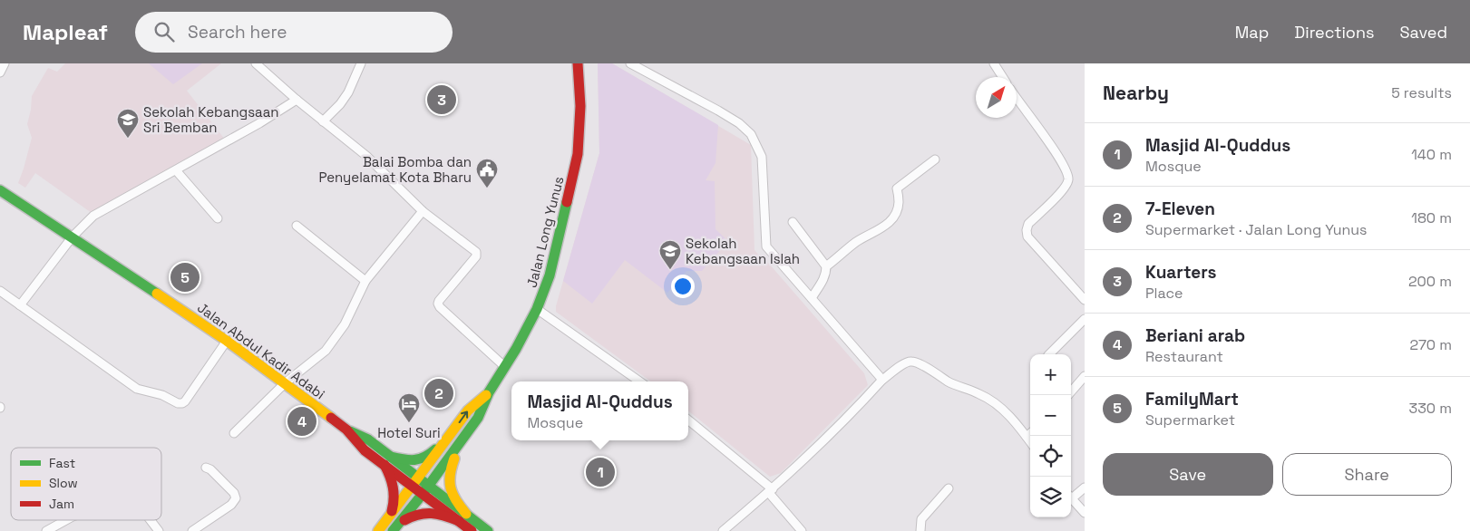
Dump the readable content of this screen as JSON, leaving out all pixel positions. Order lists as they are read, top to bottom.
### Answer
{
  "streets": {
    "main road": ["Jalan Long Yunus", "Jalan Abdul Kadir Adabi"]
  },
  "crossings": [
    ["Jalan Long Yunus", "Jalan Abdul Kadir Adabi"]
  ],
  "places": {
    "school or university": ["Sekolah Kebangsaan Sri Bemban", "Sekolah Kebangsaan Islah"],
    "public building": ["Balai Bomba dan Penyelamat Kota Bharu"],
    "hotel": ["Hotel Suri"]
  },
  "legend": ["Fast", "Slow", "Jam"],
  "north": "top right",
  "page": {
    "header": "Mapleaf",
    "search": "Search here",
    "nav": ["Map", "Directions", "Saved"],
    "heading": ["Nearby", "5 results"],
    "pins": [
      "3",
      "5",
      "2",
      "4",
      "1"
    ],
    "list": [
      {
        "mark": "1",
        "name": "Masjid Al-Quddus",
        "note": "Mosque",
        "value": "140 m"
      },
      {
        "mark": "2",
        "name": "7-Eleven",
        "note": "Supermarket · Jalan Long Yunus",
        "value": "180 m"
      },
      {
        "mark": "3",
        "name": "Kuarters",
        "note": "Place",
        "value": "200 m"
      },
      {
        "mark": "4",
        "name": "Beriani arab",
        "note": "Restaurant",
        "value": "270 m"
      },
      {
        "mark": "5",
        "name": "FamilyMart",
        "note": "Supermarket",
        "value": "330 m"
      }
    ],
    "map_buttons": ["+", "−"],
    "popup": ["Masjid Al-Quddus", "Mosque"],
    "buttons": ["Save", "Share"]
  }
}
